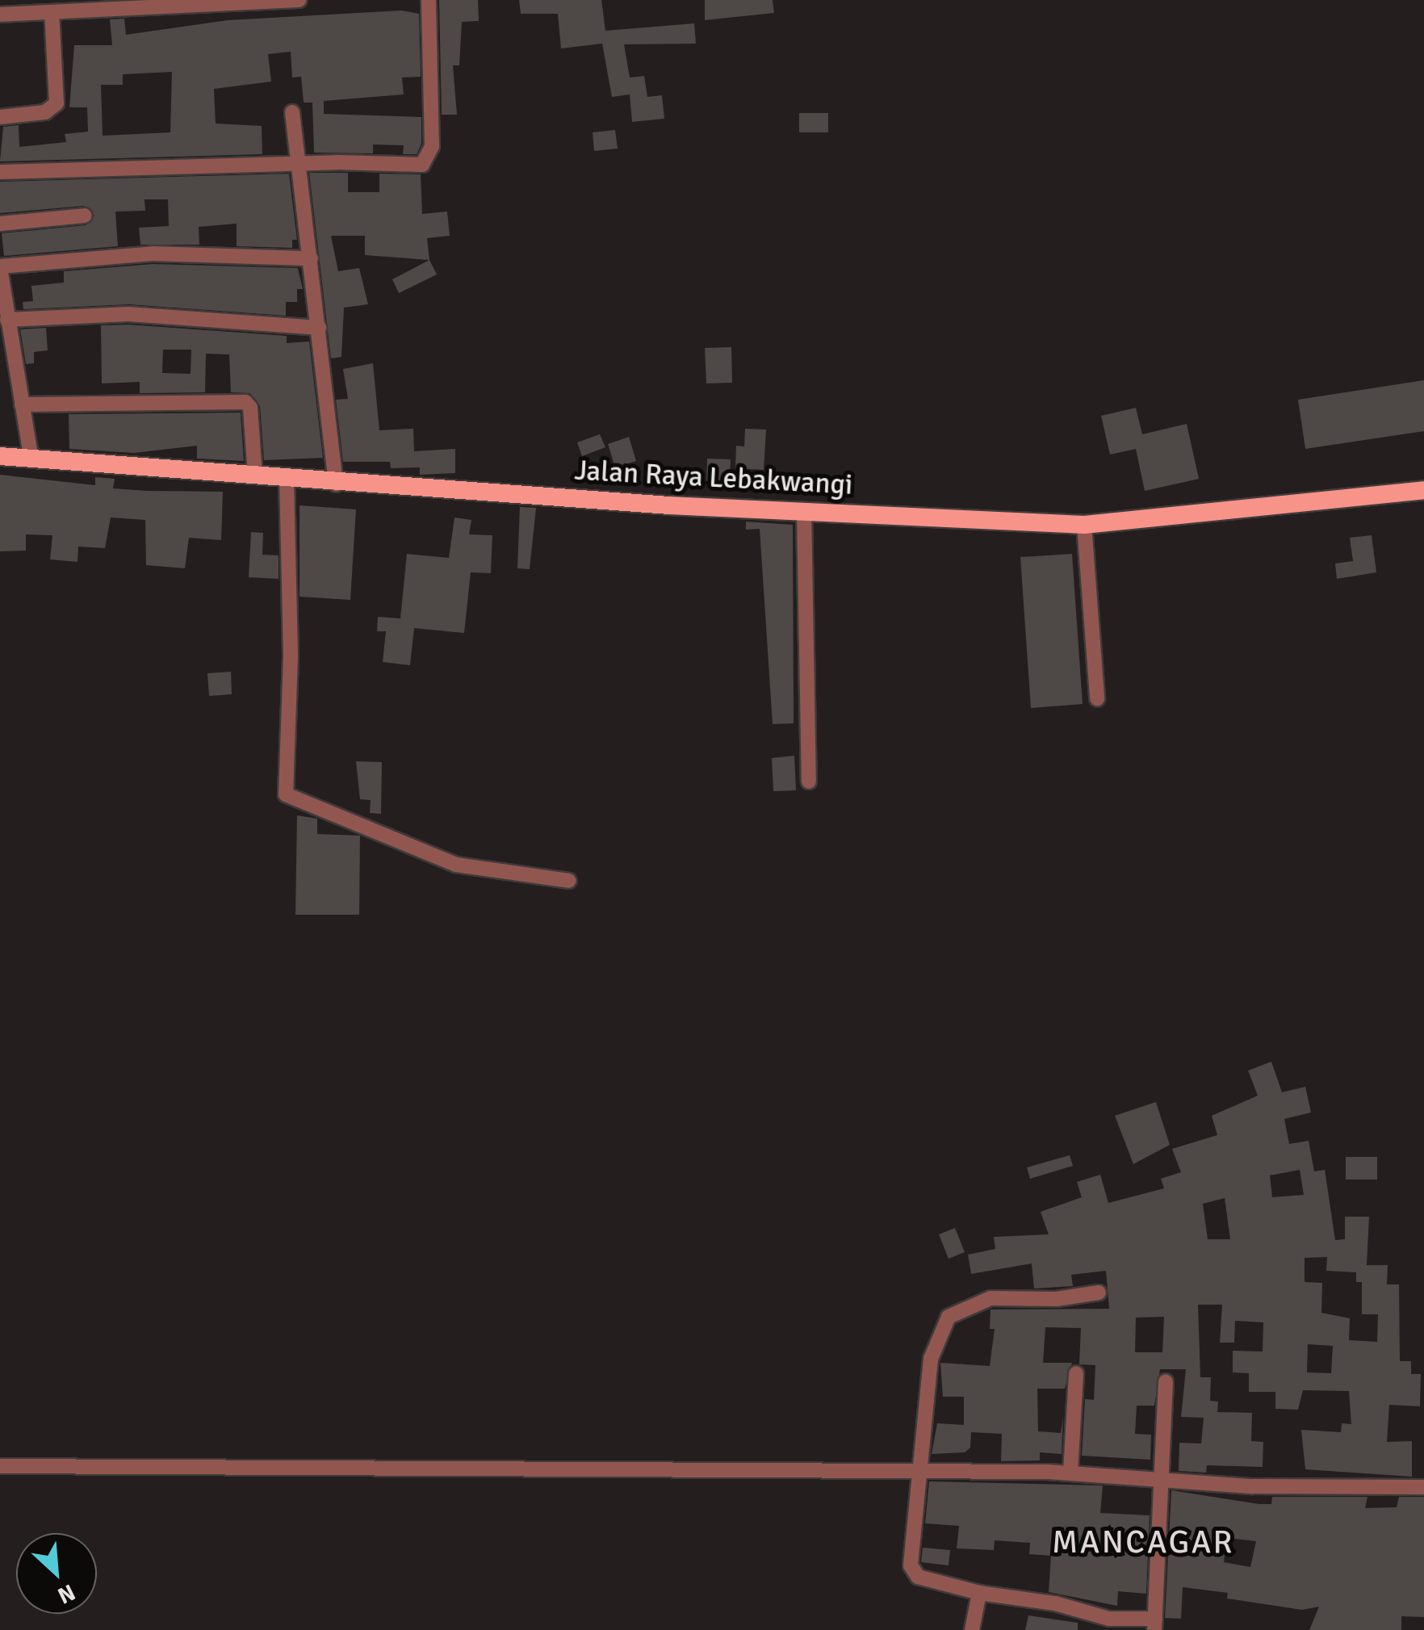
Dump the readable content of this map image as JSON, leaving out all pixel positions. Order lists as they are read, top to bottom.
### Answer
{
  "streets": {
    "main road": ["Jalan Raya Lebakwangi"]
  },
  "districts": ["MANCAGAR"],
  "north": "bottom right"
}
